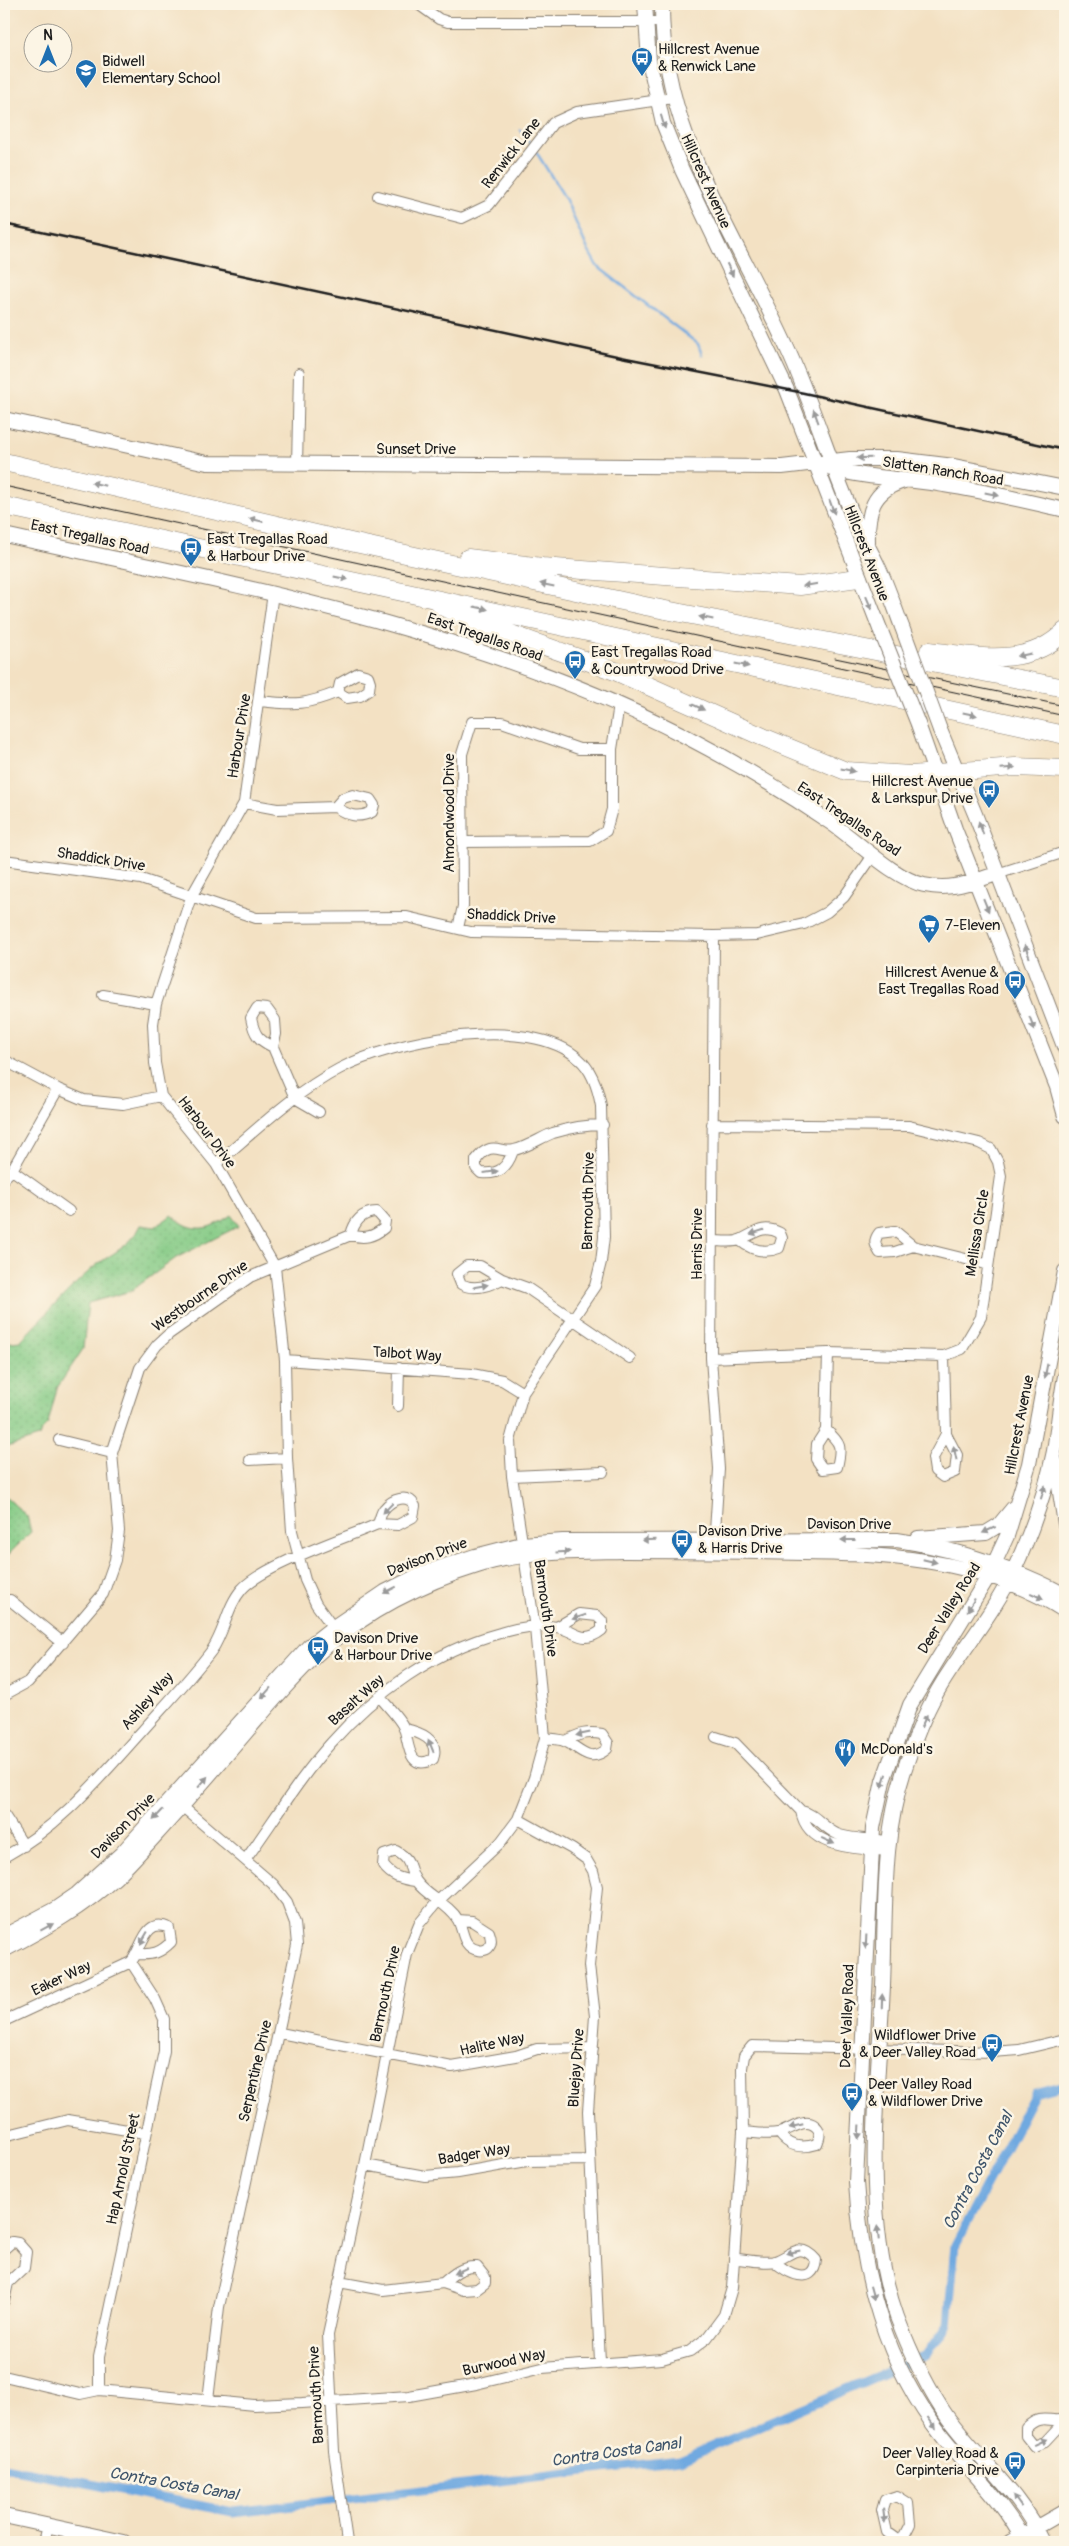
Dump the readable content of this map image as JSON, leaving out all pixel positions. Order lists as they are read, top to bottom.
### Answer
{
  "streets": {
    "main road": [
      "Hillcrest Avenue",
      "Sunset Drive",
      "Slatten Ranch Road",
      "East Tregallas Road",
      "Davison Drive",
      "Deer Valley Road"
    ],
    "street": [
      "Renwick Lane",
      "Harbour Drive",
      "Almondwood Drive",
      "Shaddick Drive",
      "Barmouth Drive",
      "Mellissa Circle",
      "Harris Drive",
      "Westbourne Drive",
      "Talbot Way",
      "Basalt Way",
      "Ashley Way",
      "Eaker Way",
      "Halite Way",
      "Bluejay Drive",
      "Serpentine Drive",
      "Badger Way",
      "Hap Arnold Street",
      "Burwood Way"
    ]
  },
  "crossings": [
    ["Renwick Lane", "Hillcrest Avenue"],
    ["Hillcrest Avenue", "Sunset Drive"],
    ["Hillcrest Avenue", "Slatten Ranch Road"],
    ["Hillcrest Avenue", "East Tregallas Road"],
    ["Hillcrest Avenue", "Davison Drive"],
    ["Hillcrest Avenue", "Deer Valley Road"],
    ["Sunset Drive", "Slatten Ranch Road"],
    ["East Tregallas Road", "Harbour Drive"],
    ["East Tregallas Road", "Shaddick Drive"],
    ["Harbour Drive", "Shaddick Drive"],
    ["Harbour Drive", "Barmouth Drive"],
    ["Harbour Drive", "Westbourne Drive"],
    ["Harbour Drive", "Talbot Way"],
    ["Harbour Drive", "Davison Drive"],
    ["Harbour Drive", "Ashley Way"],
    ["Almondwood Drive", "Shaddick Drive"],
    ["Shaddick Drive", "Harris Drive"],
    ["Barmouth Drive", "Talbot Way"],
    ["Barmouth Drive", "Davison Drive"],
    ["Barmouth Drive", "Basalt Way"],
    ["Barmouth Drive", "Halite Way"],
    ["Barmouth Drive", "Bluejay Drive"],
    ["Barmouth Drive", "Badger Way"],
    ["Barmouth Drive", "Burwood Way"],
    ["Mellissa Circle", "Harris Drive"],
    ["Harris Drive", "Davison Drive"],
    ["Davison Drive", "Deer Valley Road"],
    ["Davison Drive", "Serpentine Drive"],
    ["Deer Valley Road", "Burwood Way"],
    ["Basalt Way", "Serpentine Drive"],
    ["Eaker Way", "Hap Arnold Street"],
    ["Halite Way", "Bluejay Drive"],
    ["Halite Way", "Serpentine Drive"],
    ["Bluejay Drive", "Badger Way"],
    ["Bluejay Drive", "Burwood Way"],
    ["Serpentine Drive", "Burwood Way"],
    ["Hap Arnold Street", "Burwood Way"]
  ],
  "water": ["Contra Costa Canal"],
  "places": {
    "bus stop": [
      "Hillcrest Avenue & Renwick Lane",
      "East Tregallas Road & Harbour Drive",
      "East Tregallas Road & Countrywood Drive",
      "Hillcrest Avenue & Larkspur Drive",
      "Hillcrest Avenue & East Tregallas Road",
      "Davison Drive & Harris Drive",
      "Davison Drive & Harbour Drive",
      "Wildflower Drive & Deer Valley Road",
      "Deer Valley Road & Wildflower Drive",
      "Deer Valley Road & Carpinteria Drive"
    ],
    "school or university": ["Bidwell Elementary School"],
    "supermarket": ["7-Eleven"],
    "restaurant": ["McDonald's"]
  },
  "north": "top"
}
